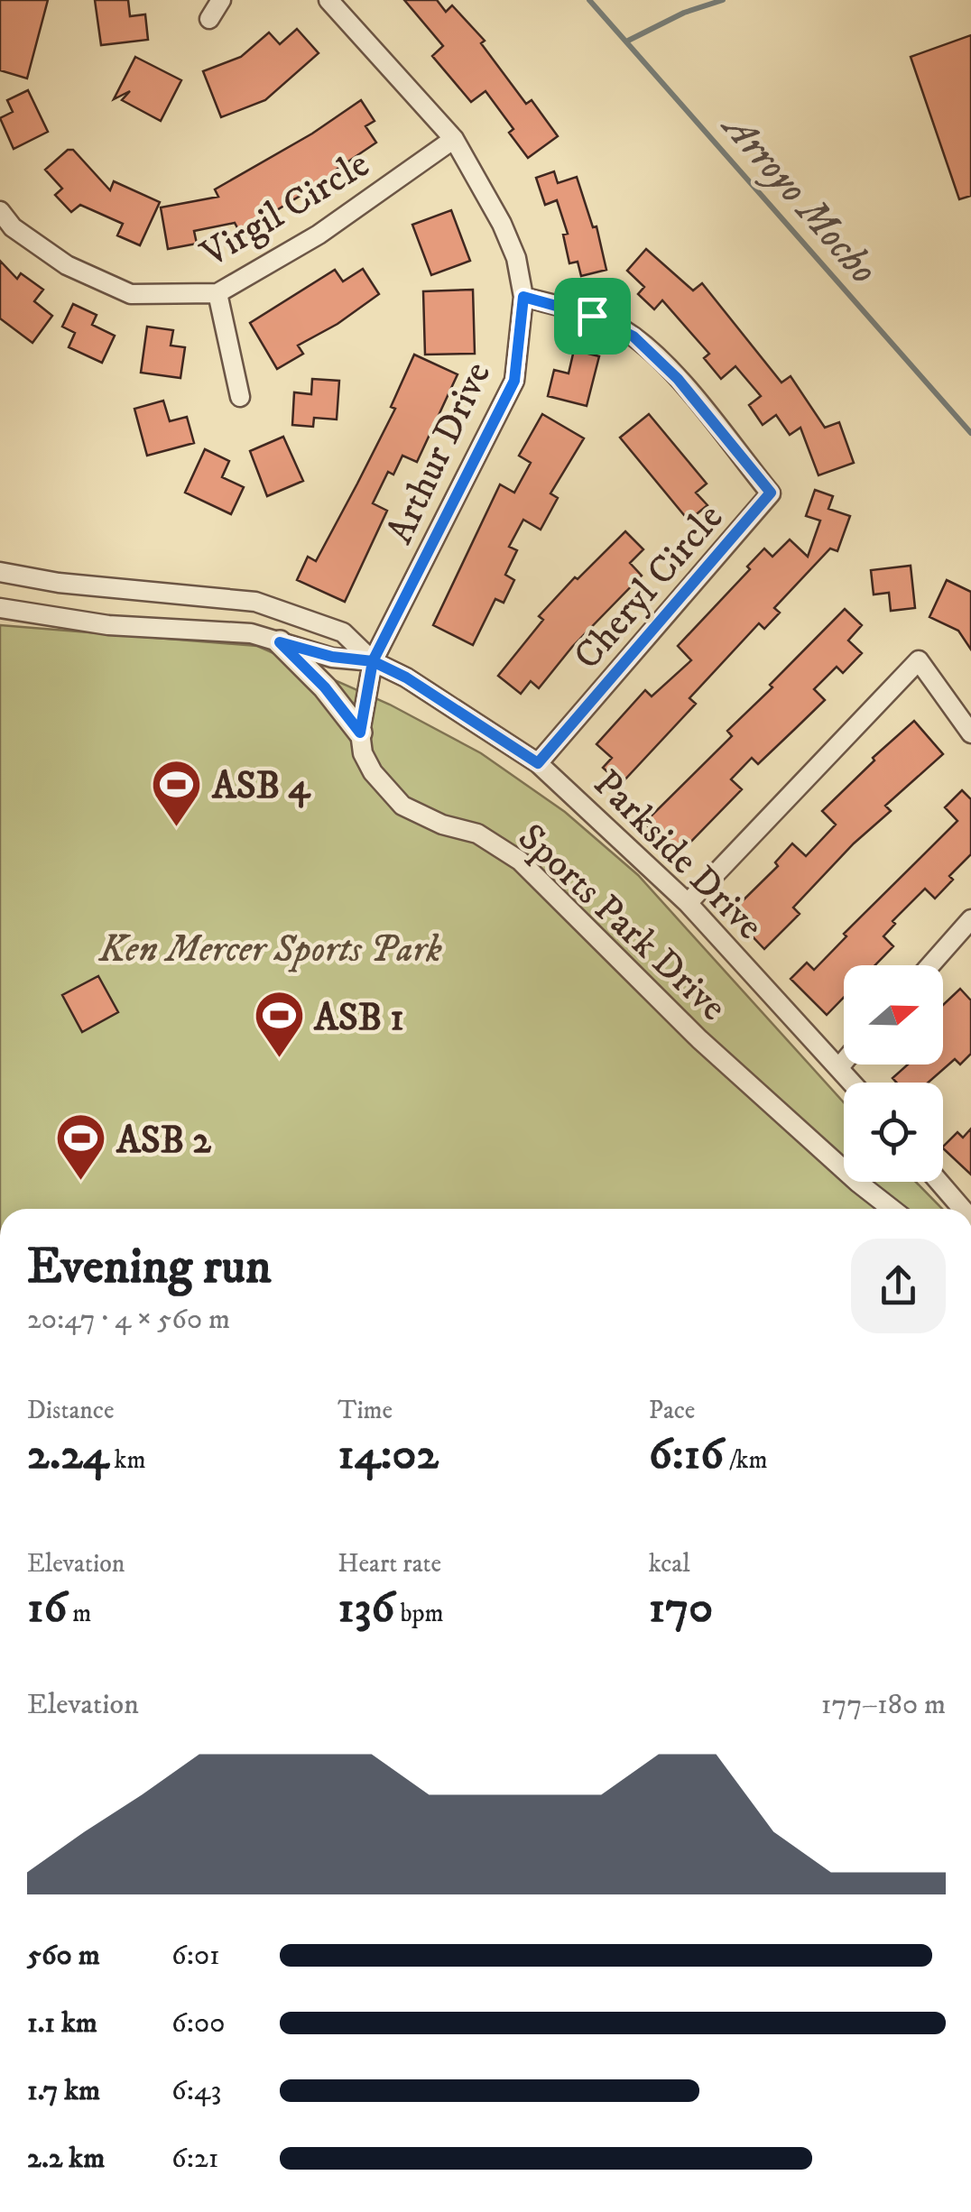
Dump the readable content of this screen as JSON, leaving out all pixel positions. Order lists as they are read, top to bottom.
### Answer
{
  "streets": {
    "street": [
      "Virgil Circle",
      "Arthur Drive",
      "Cheryl Circle",
      "Parkside Drive",
      "Sports Park Drive"
    ]
  },
  "crossings": [
    ["Virgil Circle", "Arthur Drive"],
    ["Arthur Drive", "Cheryl Circle"],
    ["Arthur Drive", "Parkside Drive"],
    ["Cheryl Circle", "Parkside Drive"]
  ],
  "water": ["Arroyo Mocho"],
  "parks": ["Ken Mercer Sports Park"],
  "places": {
    "sports": ["ASB 4", "ASB 1", "ASB 2"]
  },
  "north": "right",
  "page": {
    "heading": ["Evening run", "20:47 · 4 × 560 m"],
    "stats": [
      ["Distance", "2.24 km"],
      ["Time", "14:02"],
      ["Pace", "6:16 /km"],
      ["Elevation", "16 m"],
      ["Heart rate", "136 bpm"],
      ["kcal", "170"]
    ],
    "chart": ["Elevation", "177–180 m"],
    "list": [
      {
        "name": "560 m",
        "note": "6:01"
      },
      {
        "name": "1.1 km",
        "note": "6:00"
      },
      {
        "name": "1.7 km",
        "note": "6:43"
      },
      {
        "name": "2.2 km",
        "note": "6:21"
      }
    ]
  }
}
